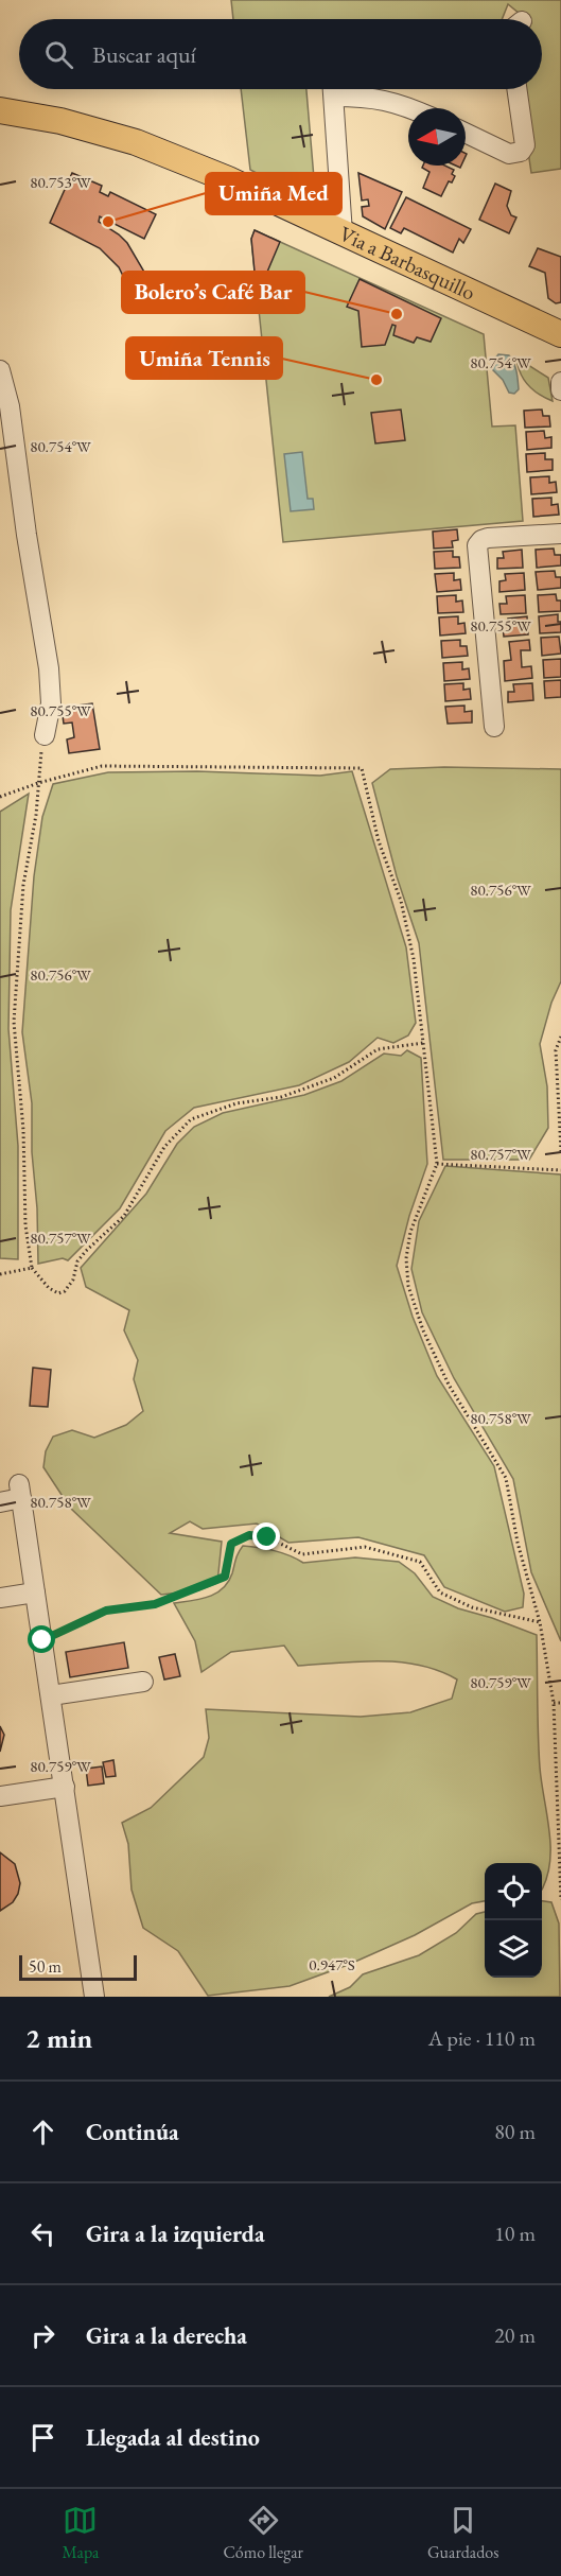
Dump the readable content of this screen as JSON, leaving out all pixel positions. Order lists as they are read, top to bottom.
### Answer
{
  "streets": {
    "main road": ["Via a Barbasquillo"]
  },
  "places": ["Umiña Med", "Bolero’s Café Bar", "Umiña Tennis"],
  "scale_bar": "50 m",
  "north": "left",
  "page": {
    "search": "Buscar aquí",
    "scale": "50 m",
    "heading": ["2 min", "A pie · 110 m"],
    "list": [
      ["Continúa", "80 m"],
      ["Gira a la izquierda", "10 m"],
      ["Gira a la derecha", "20 m"],
      "Llegada al destino"
    ],
    "nav": ["Mapa", "Cómo llegar", "Guardados"]
  },
  "coordinates": [
    "80.753°W",
    "80.754°W",
    "80.755°W",
    "80.756°W",
    "80.757°W",
    "80.758°W",
    "80.759°W",
    "0.947°S"
  ]
}
